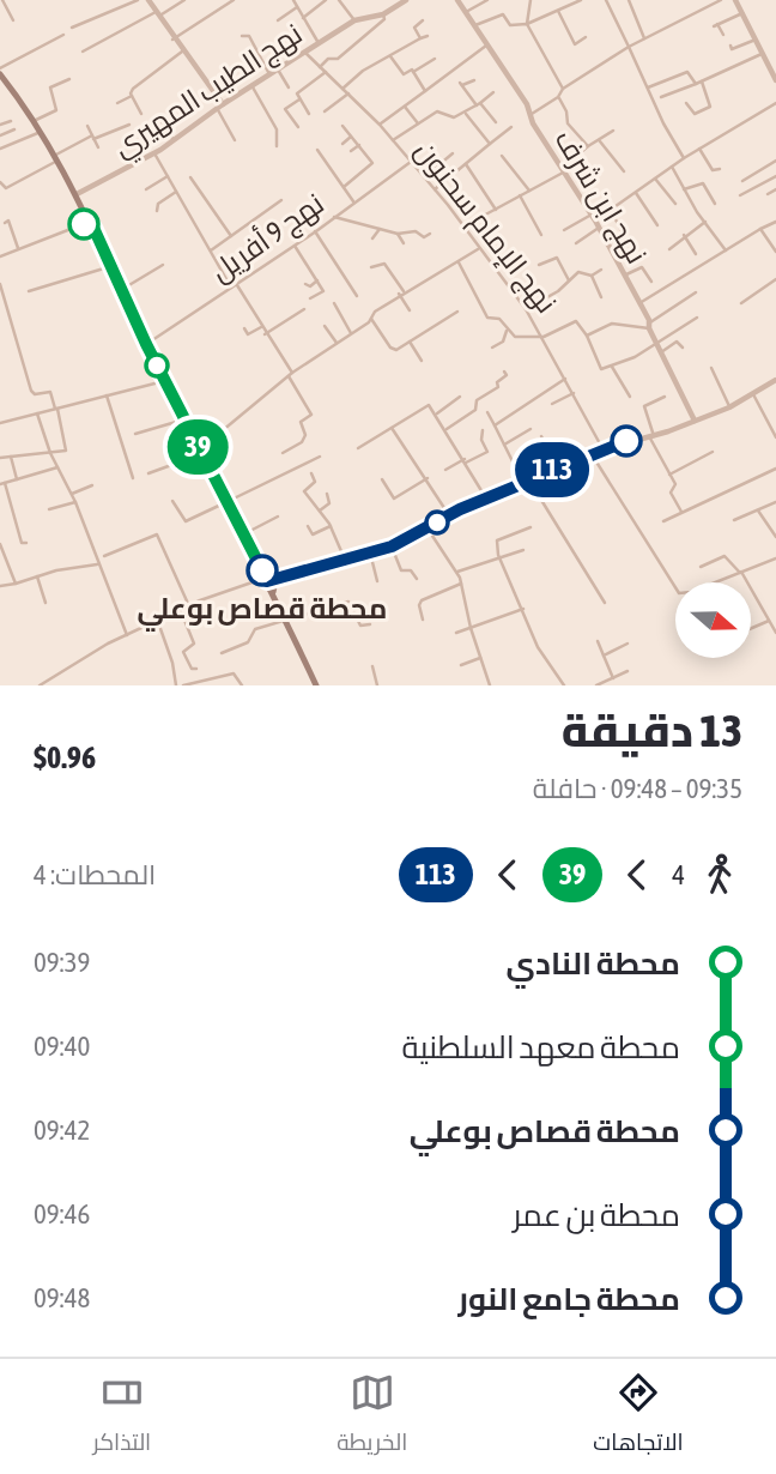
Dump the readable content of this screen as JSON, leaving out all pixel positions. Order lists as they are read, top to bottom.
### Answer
{
  "streets": {
    "street": [
      "نهج الطيب المهيري",
      "نهج ابن شرف",
      "نهج الإمام سحنون",
      "نهج 9 أفريل"
    ]
  },
  "crossings": [
    ["نهج الطيب المهيري", "نهج الإمام سحنون"],
    ["نهج الإمام سحنون", "نهج 9 أفريل"]
  ],
  "places": ["محطة قصاص بوعلي"],
  "lines": ["bus line 39", "bus line 113"],
  "north": "right",
  "page": {
    "on_map": ["39", "113"],
    "heading": ["13 دقيقة", "09:35 – 09:48 · حافلة", "$0.96"],
    "legs": [
      "4",
      "39",
      "113",
      "المحطات: 4"
    ],
    "list": [
      {
        "name": "محطة النادي",
        "value": "09:39"
      },
      {
        "name": "محطة معهد السلطنية",
        "value": "09:40"
      },
      {
        "name": "محطة قصاص بوعلي",
        "value": "09:42"
      },
      {
        "name": "محطة بن عمر",
        "value": "09:46"
      },
      {
        "name": "محطة جامع النور",
        "value": "09:48"
      }
    ],
    "tabs": ["الاتجاهات", "الخريطة", "التذاكر"]
  }
}
